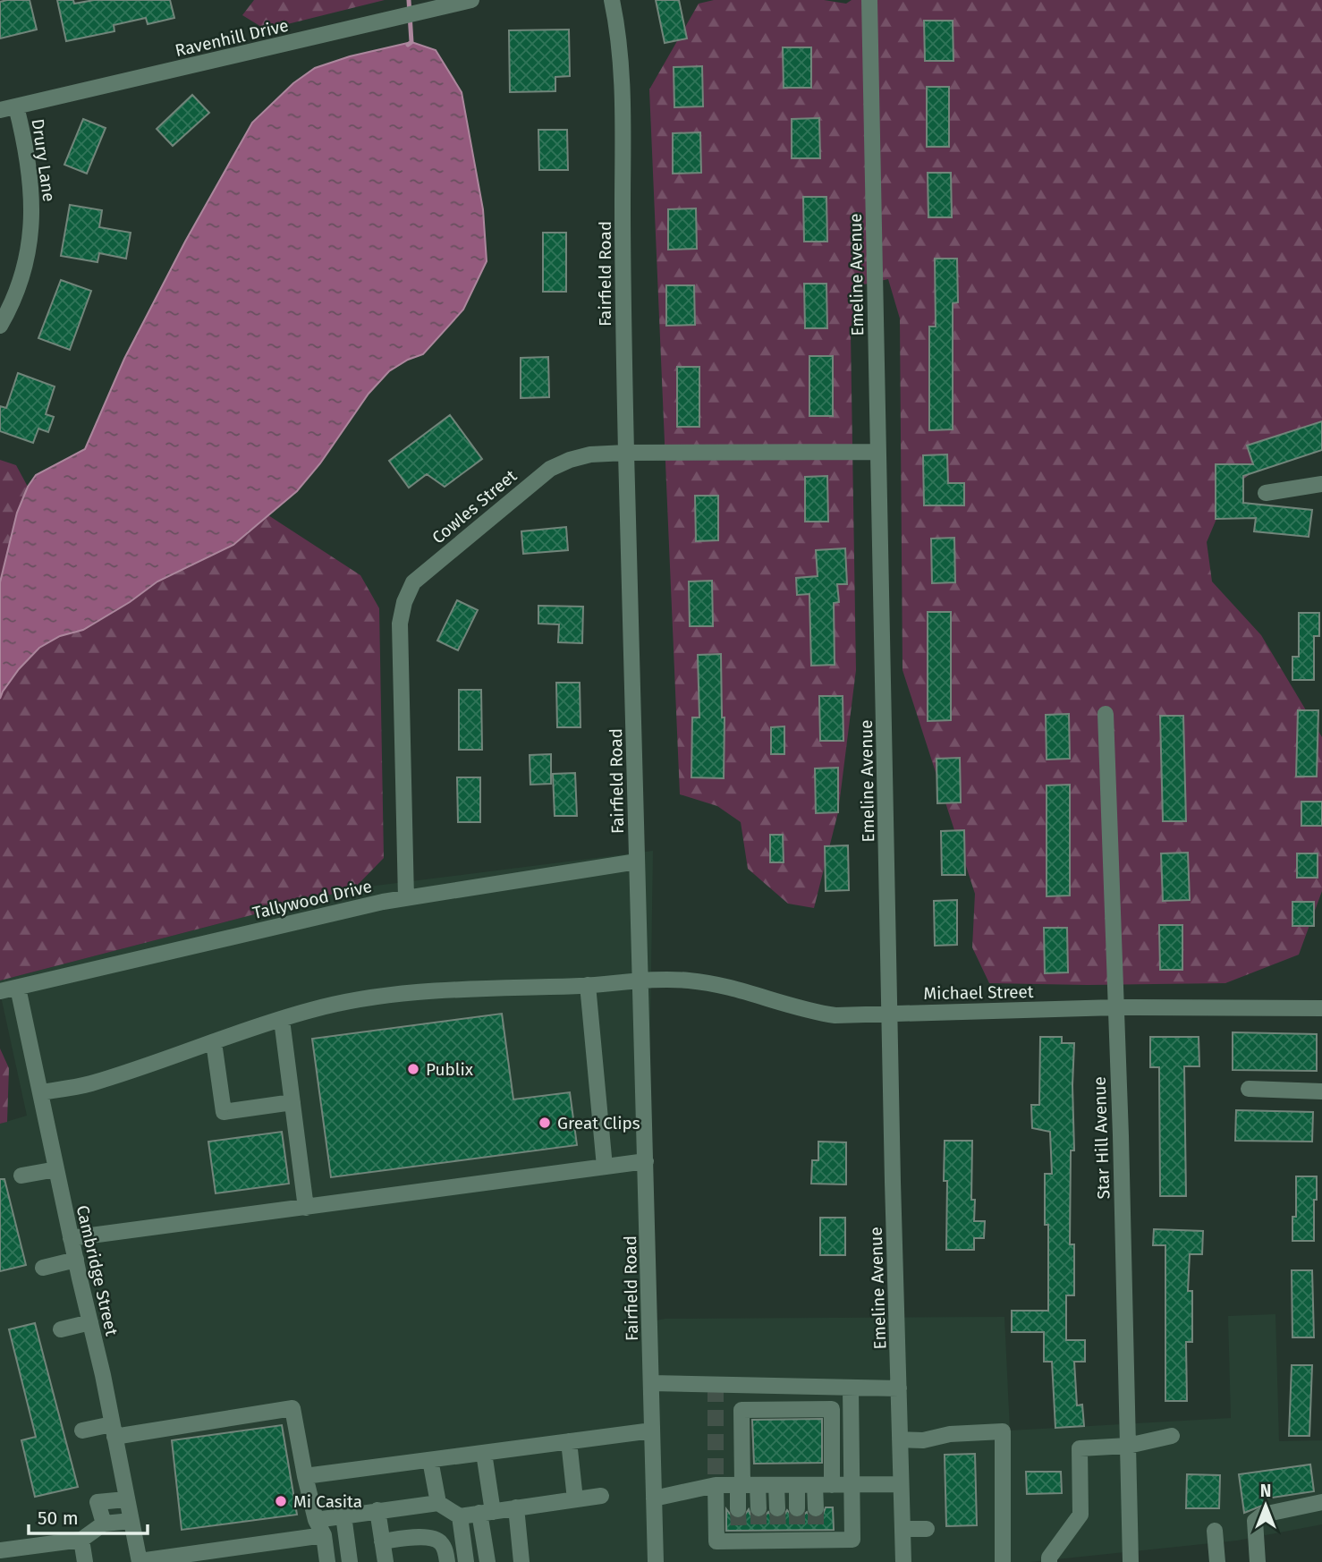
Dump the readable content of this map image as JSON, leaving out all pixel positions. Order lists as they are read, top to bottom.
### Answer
{
  "streets": {
    "street": [
      "Ravenhill Drive",
      "Drury Lane",
      "Fairfield Road",
      "Emeline Avenue",
      "Cowles Street",
      "Tallywood Drive",
      "Michael Street",
      "Star Hill Avenue",
      "Cambridge Street"
    ]
  },
  "crossings": [
    ["Ravenhill Drive", "Drury Lane"],
    ["Fairfield Road", "Cowles Street"],
    ["Fairfield Road", "Tallywood Drive"],
    ["Fairfield Road", "Michael Street"],
    ["Emeline Avenue", "Cowles Street"],
    ["Emeline Avenue", "Michael Street"],
    ["Cowles Street", "Tallywood Drive"],
    ["Tallywood Drive", "Cambridge Street"],
    ["Michael Street", "Star Hill Avenue"],
    ["Michael Street", "Cambridge Street"]
  ],
  "places": ["Publix", "Great Clips", "Mi Casita"],
  "scale_bar": "50 m",
  "north": "top"
}
